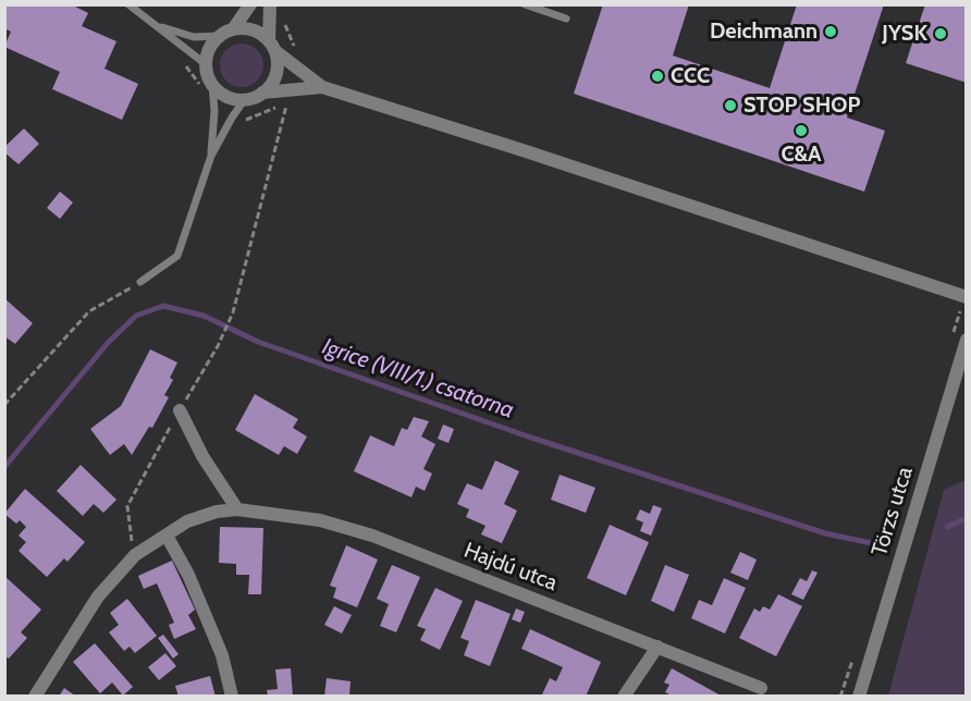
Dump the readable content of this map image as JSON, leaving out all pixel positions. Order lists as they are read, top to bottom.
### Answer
{
  "streets": {
    "street": ["Törzs utca", "Hajdú utca"]
  },
  "water": ["Igrice (VIII/1.) csatorna"],
  "places": [
    "Deichmann",
    "JYSK",
    "CCC",
    "STOP SHOP",
    "C&A"
  ]
}
